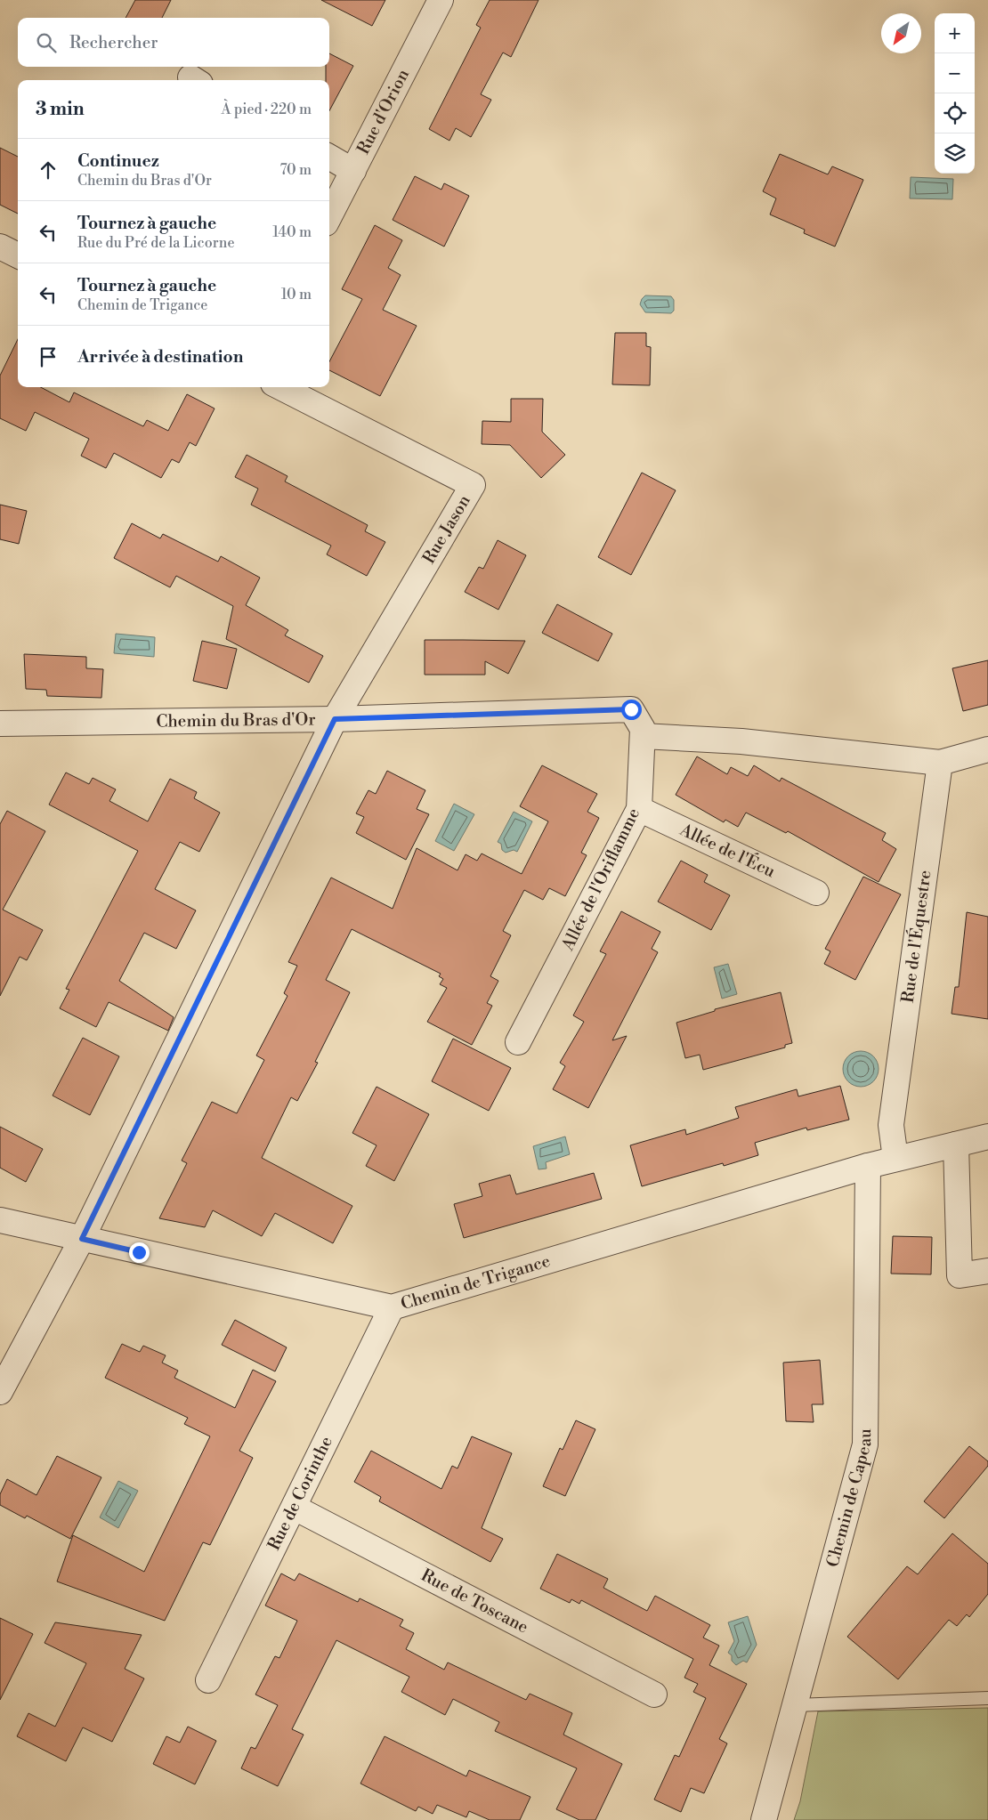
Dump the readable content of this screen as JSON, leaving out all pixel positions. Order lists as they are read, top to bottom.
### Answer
{
  "streets": {
    "street": [
      "Rue d'Orion",
      "Rue Jason",
      "Chemin du Bras d'Or",
      "Allée de l'Écu",
      "Allée de l'Oriflamme",
      "Rue de l'Équestre",
      "Chemin de Trigance",
      "Rue de Corinthe",
      "Chemin de Capeau",
      "Rue de Toscane"
    ]
  },
  "crossings": [
    ["Rue Jason", "Chemin du Bras d'Or"],
    ["Chemin du Bras d'Or", "Allée de l'Oriflamme"],
    ["Allée de l'Écu", "Allée de l'Oriflamme"],
    ["Rue de l'Équestre", "Chemin de Trigance"],
    ["Chemin de Trigance", "Rue de Corinthe"],
    ["Chemin de Trigance", "Chemin de Capeau"],
    ["Rue de Corinthe", "Rue de Toscane"]
  ],
  "north": "bottom left",
  "page": {
    "map_buttons": ["+", "−"],
    "search": "Rechercher",
    "heading": ["3 min", "À pied · 220 m"],
    "list": [
      ["Continuez", "Chemin du Bras d'Or", "70 m"],
      ["Tournez à gauche", "Rue du Pré de la Licorne", "140 m"],
      ["Tournez à gauche", "Chemin de Trigance", "10 m"],
      "Arrivée à destination"
    ]
  }
}
